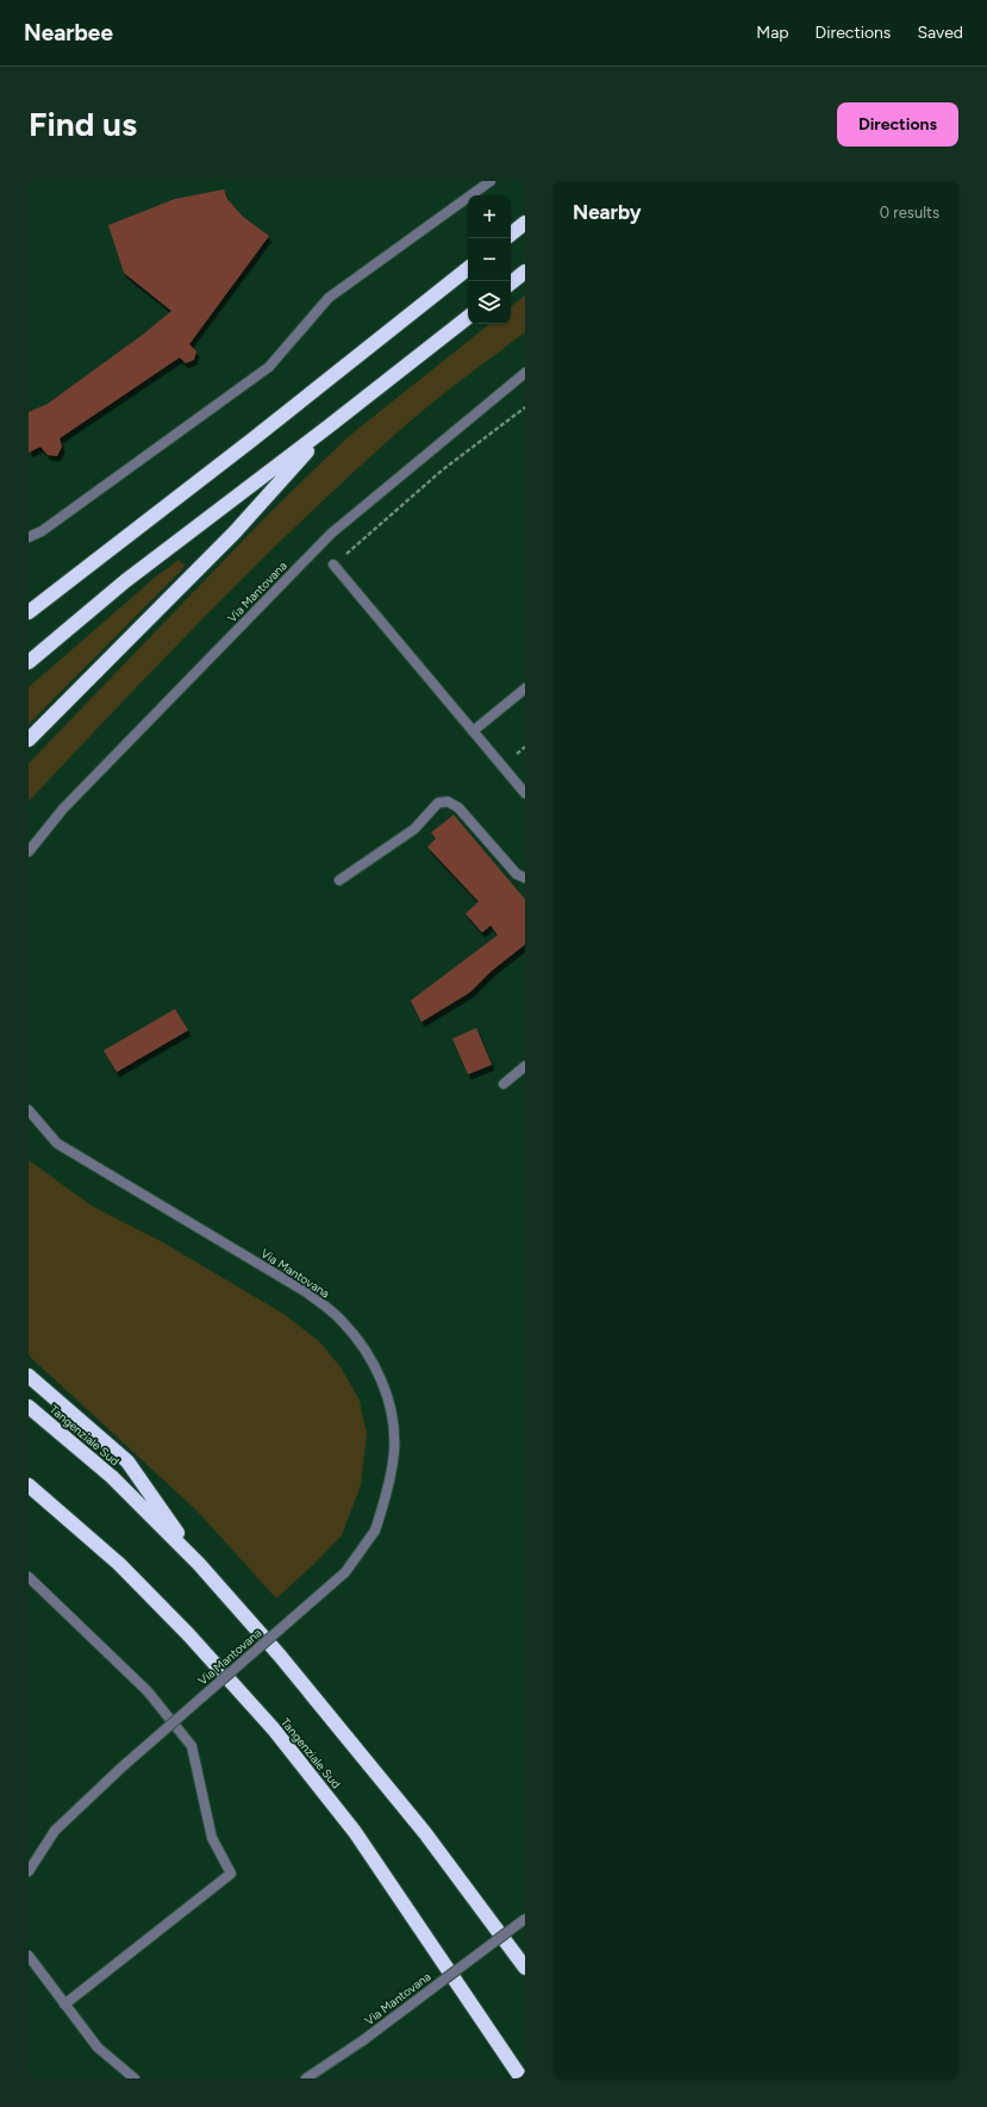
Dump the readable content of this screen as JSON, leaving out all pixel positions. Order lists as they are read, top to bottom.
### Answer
{
  "streets": {
    "highway": ["Tangenziale Sud"],
    "street": ["Via Mantovana"]
  },
  "page": {
    "header": "Nearbee",
    "nav": ["Map", "Directions", "Saved"],
    "buttons": "Directions",
    "title": "Find us",
    "heading": ["Nearby", "0 results"],
    "map_buttons": ["+", "−"]
  }
}
